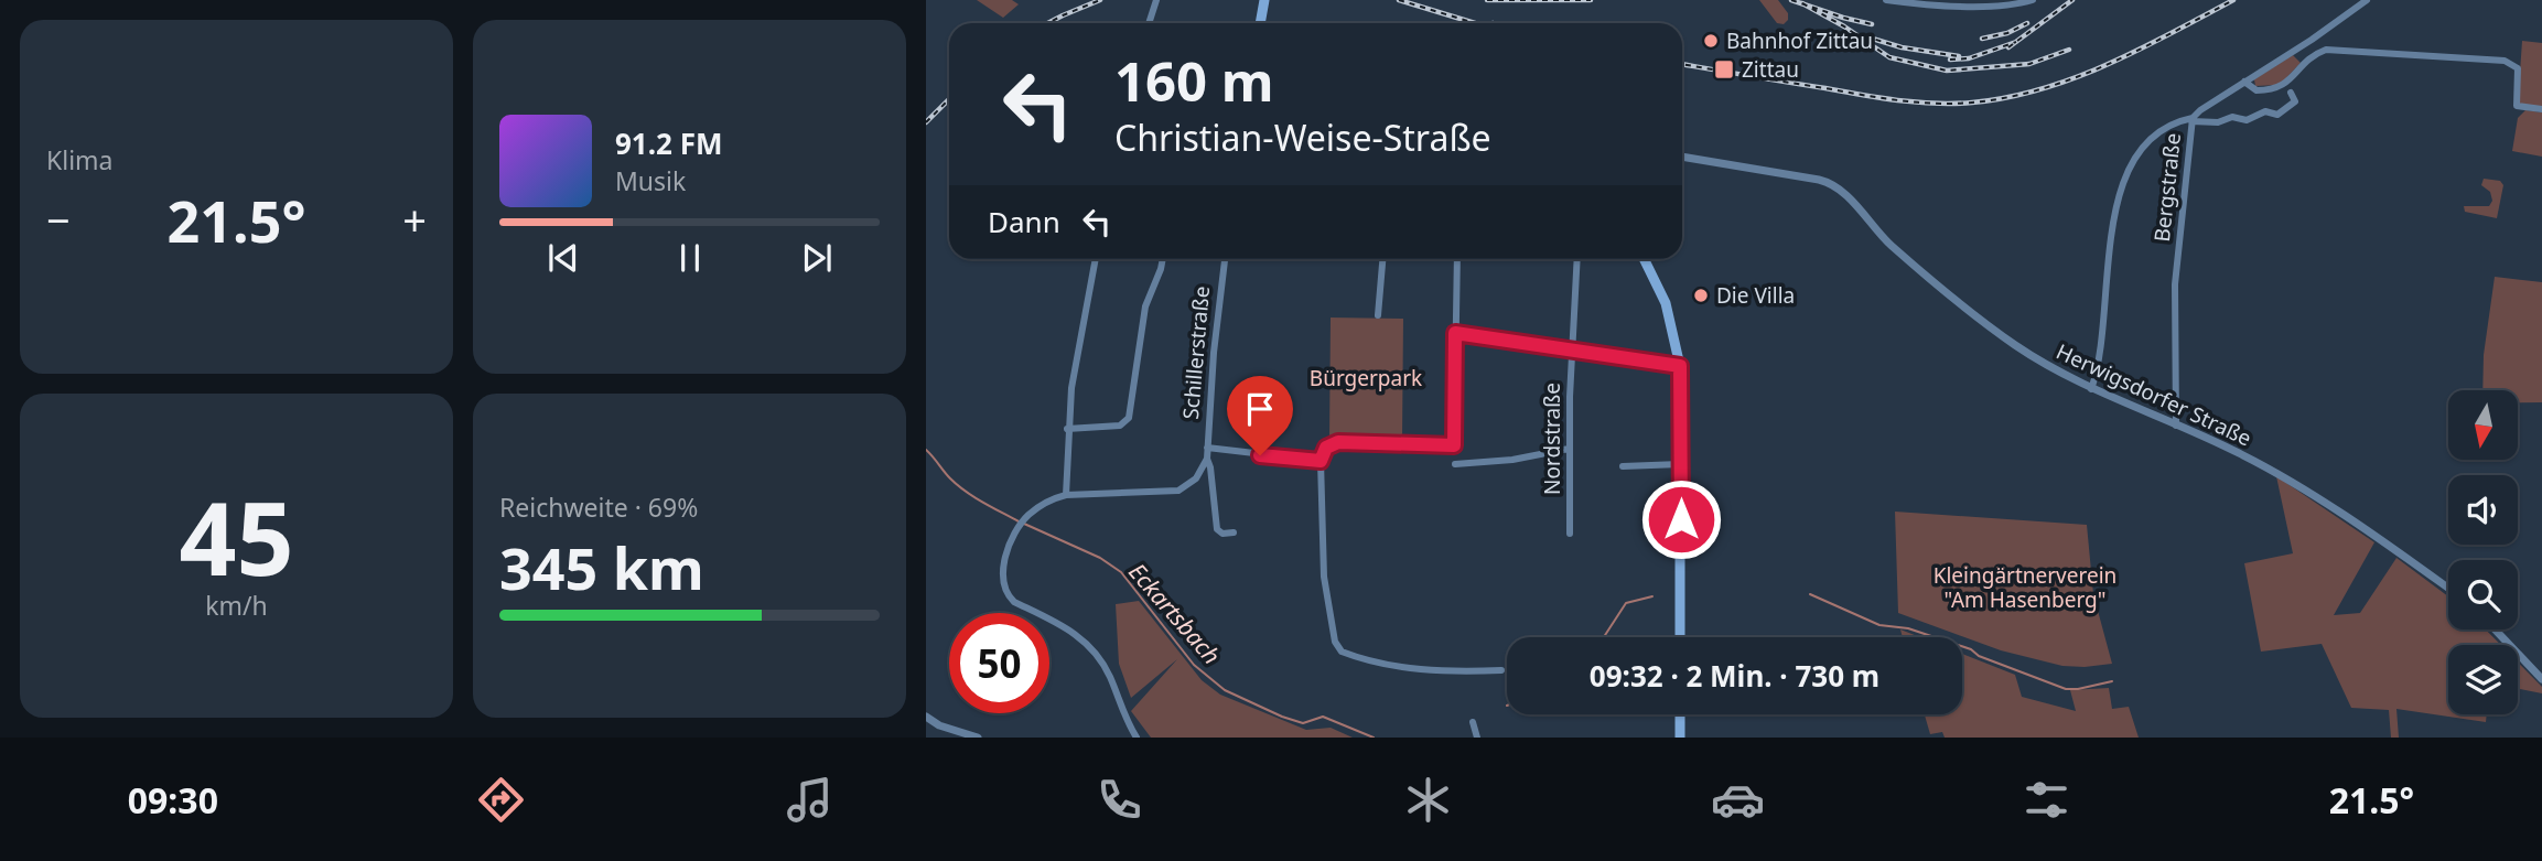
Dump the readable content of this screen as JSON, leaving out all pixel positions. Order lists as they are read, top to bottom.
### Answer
{
  "streets": {
    "street": [
      "Bergstraße",
      "Schillerstraße",
      "Herwigsdorfer Straße",
      "Nordstraße"
    ]
  },
  "crossings": [
    ["Bergstraße", "Herwigsdorfer Straße"]
  ],
  "water": ["Eckartsbach"],
  "parks": ["Bürgerpark", "Kleingärtnerverein \"Am Hasenberg\""],
  "places": {
    "other": ["Bahnhof Zittau", "Die Villa"],
    "transit": ["Zittau"]
  },
  "north": "bottom",
  "page": {
    "tile": [
      "Klima",
      ["45", "km/h"],
      ["Reichweite · 69%", "345 km"]
    ],
    "turn": ["160 m", "Christian-Weise-Straße"],
    "song": ["91.2 FM", "Musik"],
    "then": "Dann",
    "heat": ["−", "21.5°", "+"],
    "limit": "50",
    "trip": "09:32 · 2 Min. · 730 m",
    "tabs": ["09:30", "21.5°"]
  }
}
